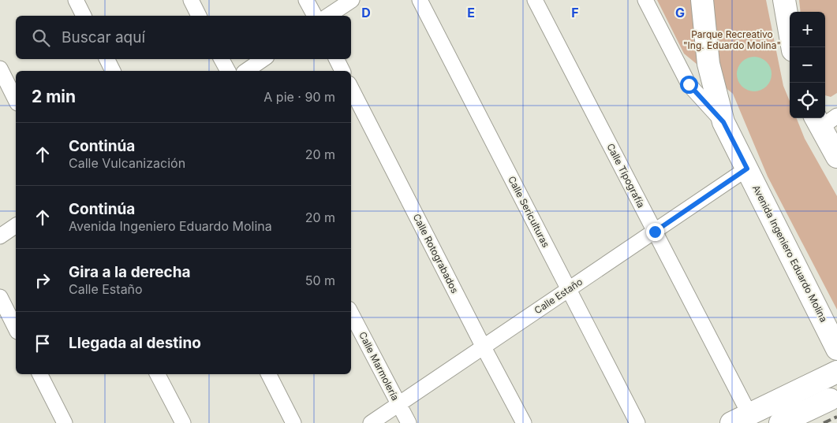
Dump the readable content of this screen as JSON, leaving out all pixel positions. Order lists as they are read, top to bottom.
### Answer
{
  "streets": {
    "main road": ["Avenida Ingeniero Eduardo Molina"],
    "street": [
      "Calle Tipografía",
      "Calle Sericulturas",
      "Calle Rotograbados",
      "Calle Estaño",
      "Calle Marmolería"
    ]
  },
  "crossings": [
    ["Calle Tipografía", "Calle Estaño"],
    ["Calle Sericulturas", "Calle Estaño"],
    ["Calle Rotograbados", "Calle Estaño"],
    ["Avenida Ingeniero Eduardo Molina", "Calle Estaño"],
    ["Calle Estaño", "Calle Marmolería"]
  ],
  "parks": ["Parque Recreativo \"Ing. Eduardo Molina\""],
  "page": {
    "map_buttons": ["+", "−"],
    "search": "Buscar aquí",
    "heading": ["2 min", "A pie · 90 m"],
    "list": [
      ["Continúa", "Calle Vulcanización", "20 m"],
      ["Continúa", "Avenida Ingeniero Eduardo Molina", "20 m"],
      ["Gira a la derecha", "Calle Estaño", "50 m"],
      "Llegada al destino"
    ]
  },
  "grid": {
    "columns": [
      "D",
      "E",
      "F",
      "G"
    ]
  }
}
